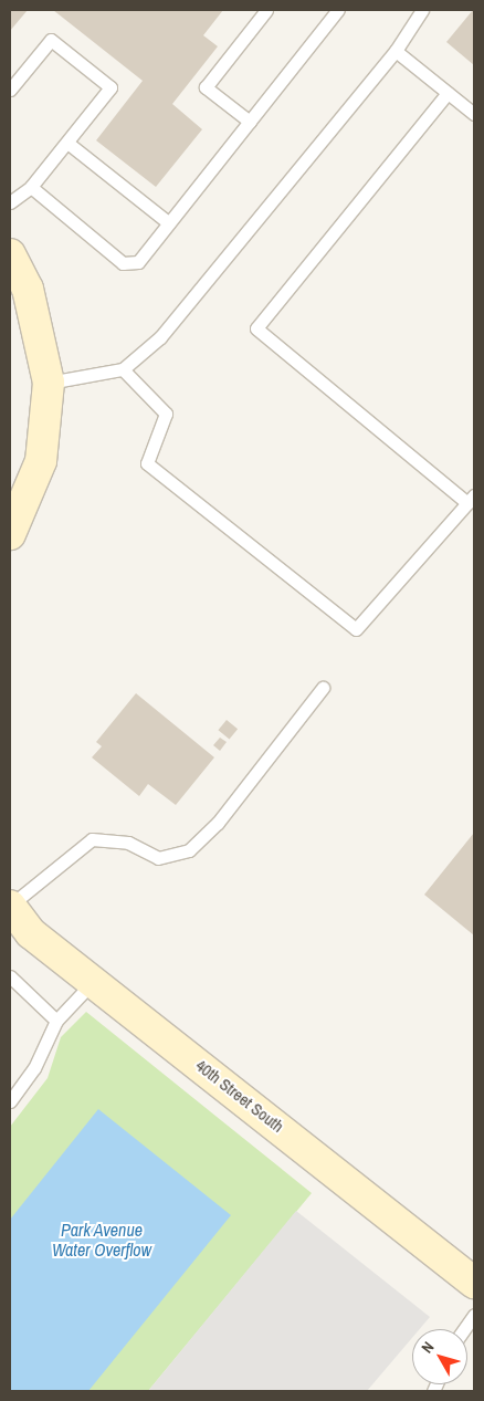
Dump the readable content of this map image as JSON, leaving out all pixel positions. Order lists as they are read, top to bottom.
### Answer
{
  "streets": {
    "street": ["40th Street South"]
  },
  "water": ["Park Avenue Water Overflow"],
  "north": "top left"
}
